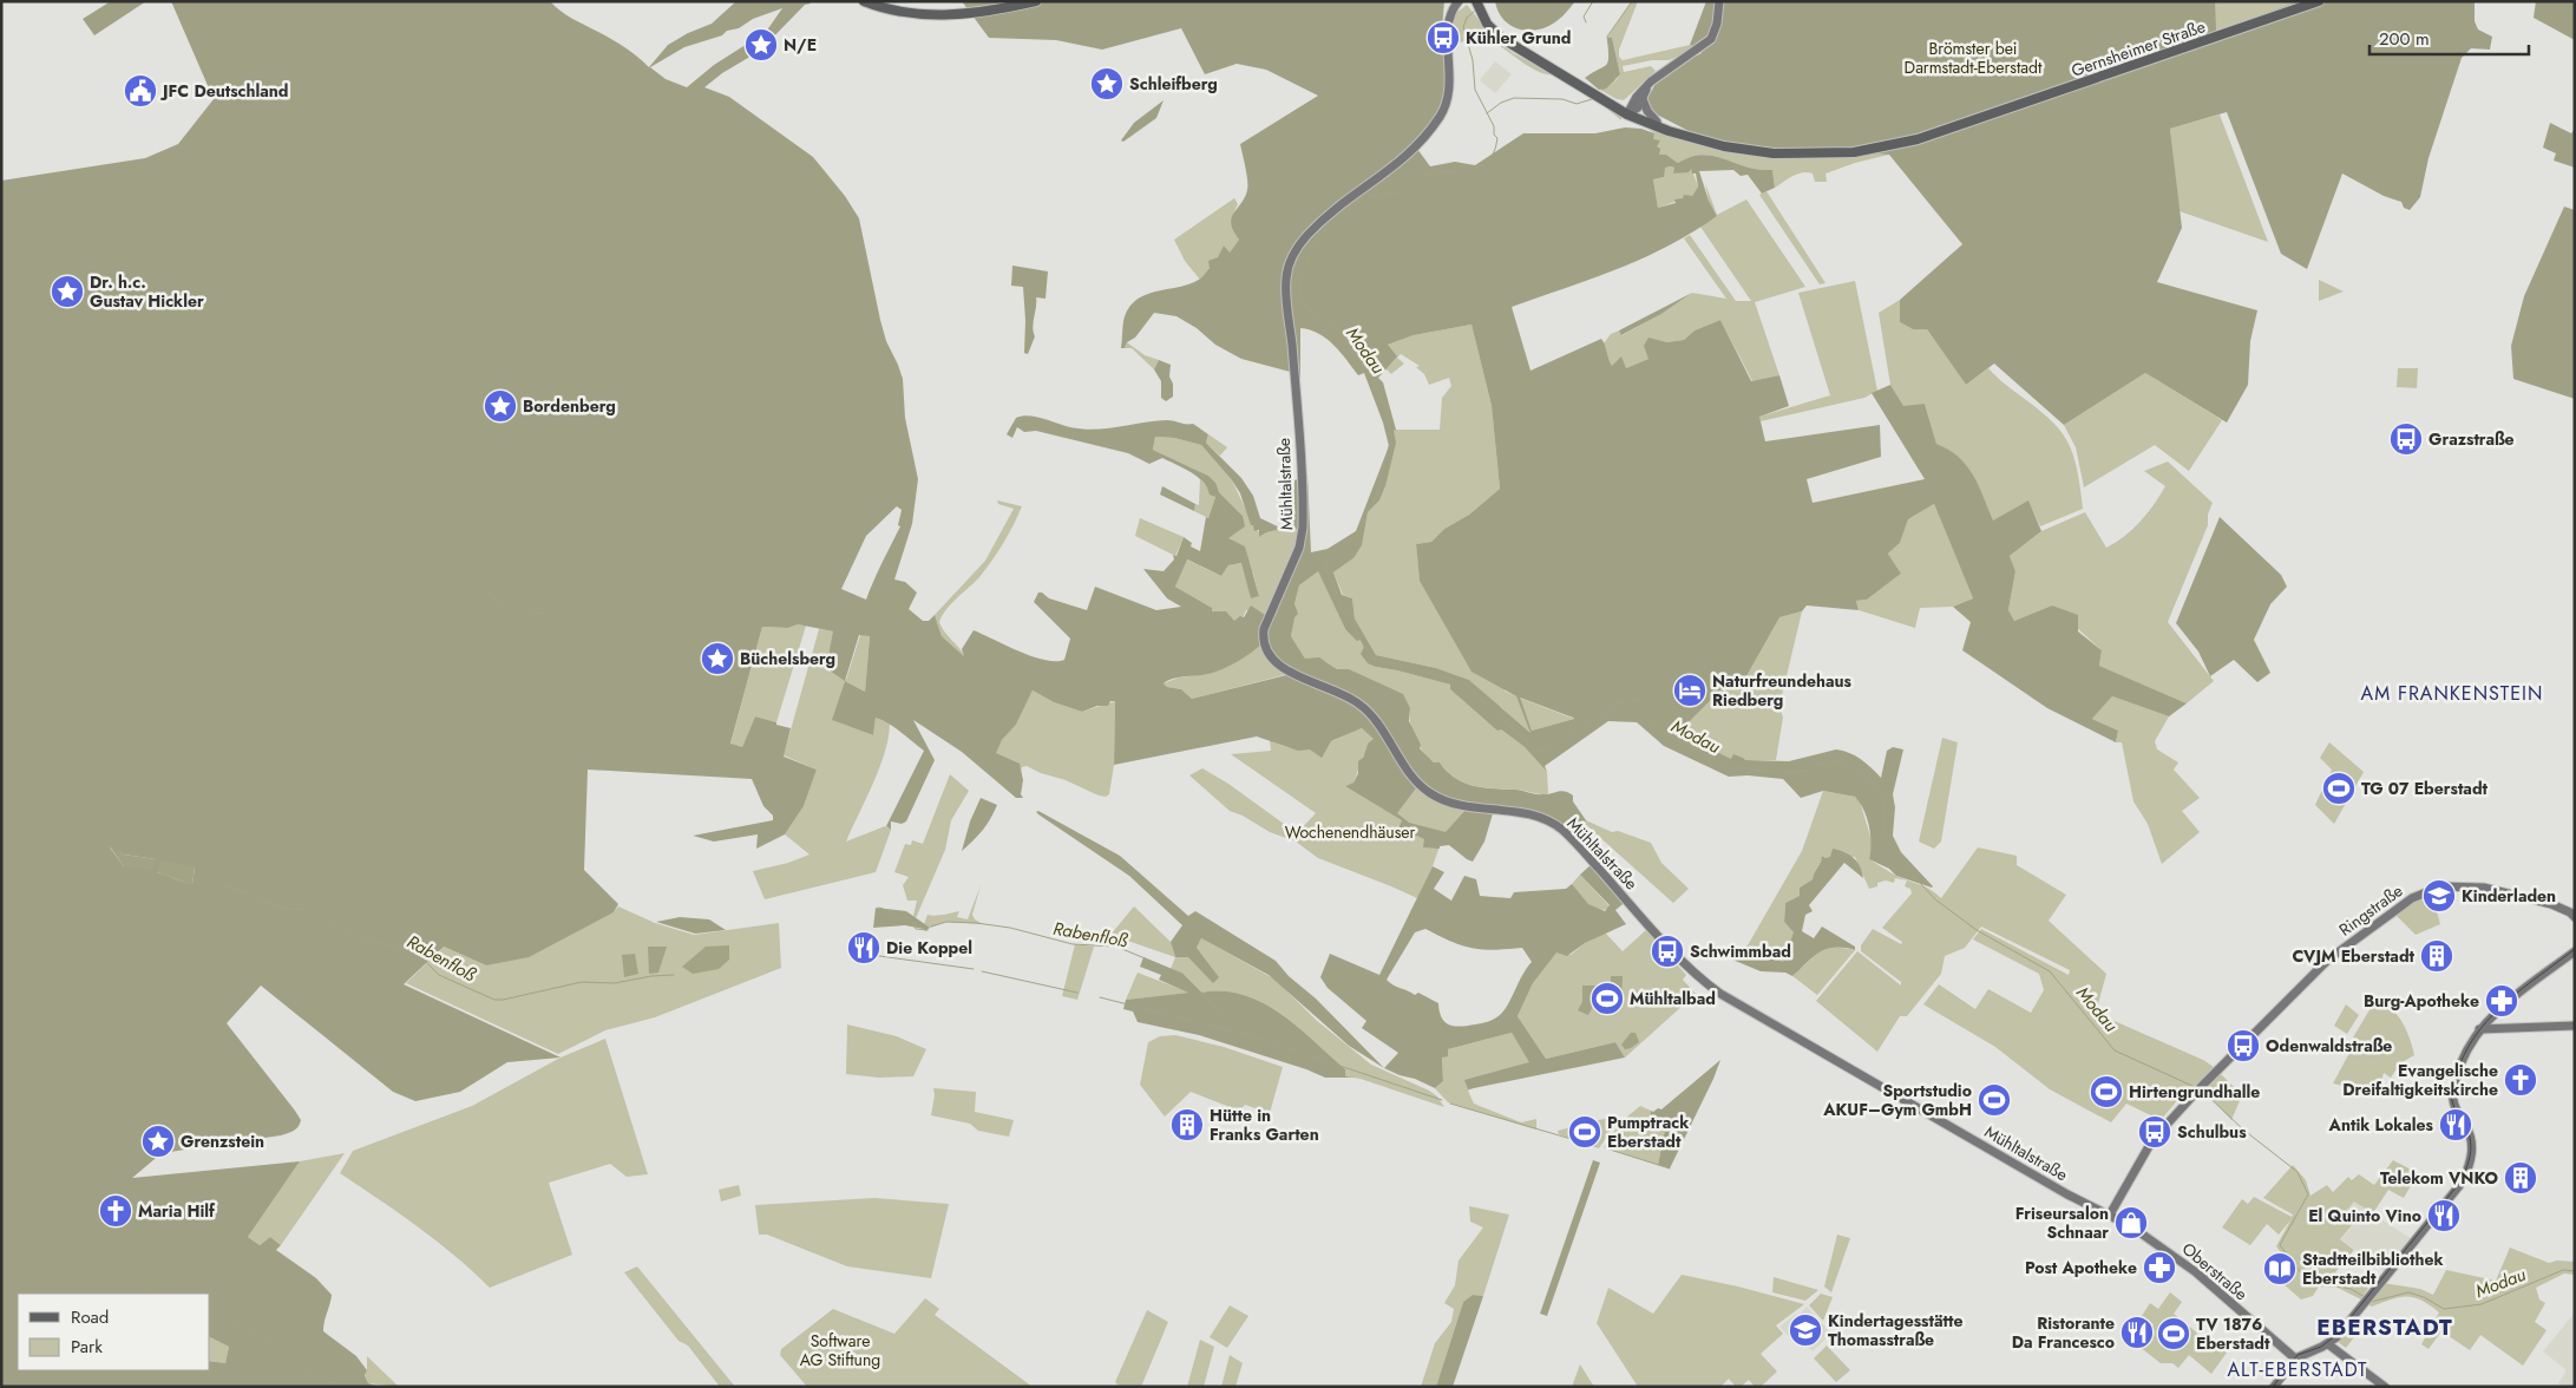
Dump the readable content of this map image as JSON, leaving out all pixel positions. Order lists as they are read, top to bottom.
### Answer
{
  "streets": {
    "main road": ["Gernsheimer Straße"],
    "street": ["Mühltalstraße", "Ringstraße", "Oberstraße"]
  },
  "crossings": [
    ["Mühltalstraße", "Ringstraße"],
    ["Mühltalstraße", "Oberstraße"],
    ["Ringstraße", "Oberstraße"]
  ],
  "districts": ["AM FRANKENSTEIN", "EBERSTADT", "ALT-EBERSTADT"],
  "water": ["Modau", "Rabenfloß"],
  "parks": ["Brömster bei Darmstadt-Eberstadt", "Wochenendhäuser", "Software AG Stiftung"],
  "places": {
    "bus stop": [
      "Kühler Grund",
      "Grazstraße",
      "Schwimmbad",
      "Odenwaldstraße",
      "Schulbus"
    ],
    "place": [
      "N/E",
      "Schleifberg",
      "Dr. h.c. Gustav Hickler",
      "Bordenberg",
      "Büchelsberg",
      "Grenzstein"
    ],
    "public building": ["JFC Deutschland"],
    "hotel": ["Naturfreundehaus Riedberg"],
    "sports": [
      "TG 07 Eberstadt",
      "Mühltalbad",
      "Hirtengrundhalle",
      "Sportstudio AKUF–Gym GmbH",
      "Pumptrack Eberstadt",
      "TV 1876 Eberstadt"
    ],
    "school or university": ["Kinderladen", "Kindertagesstätte Thomasstraße"],
    "restaurant": [
      "Die Koppel",
      "Antik Lokales",
      "El Quinto Vino",
      "Ristorante Da Francesco"
    ],
    "building": ["CVJM Eberstadt", "Hütte in Franks Garten", "Telekom VNKO"],
    "pharmacy": ["Burg-Apotheke", "Post Apotheke"],
    "church": ["Evangelische Dreifaltigkeitskirche", "Maria Hilf"],
    "shop": ["Friseursalon Schnaar"],
    "library": ["Stadtteilbibliothek Eberstadt"]
  },
  "legend": ["Road", "Park"],
  "scale_bar": "200 m"
}
